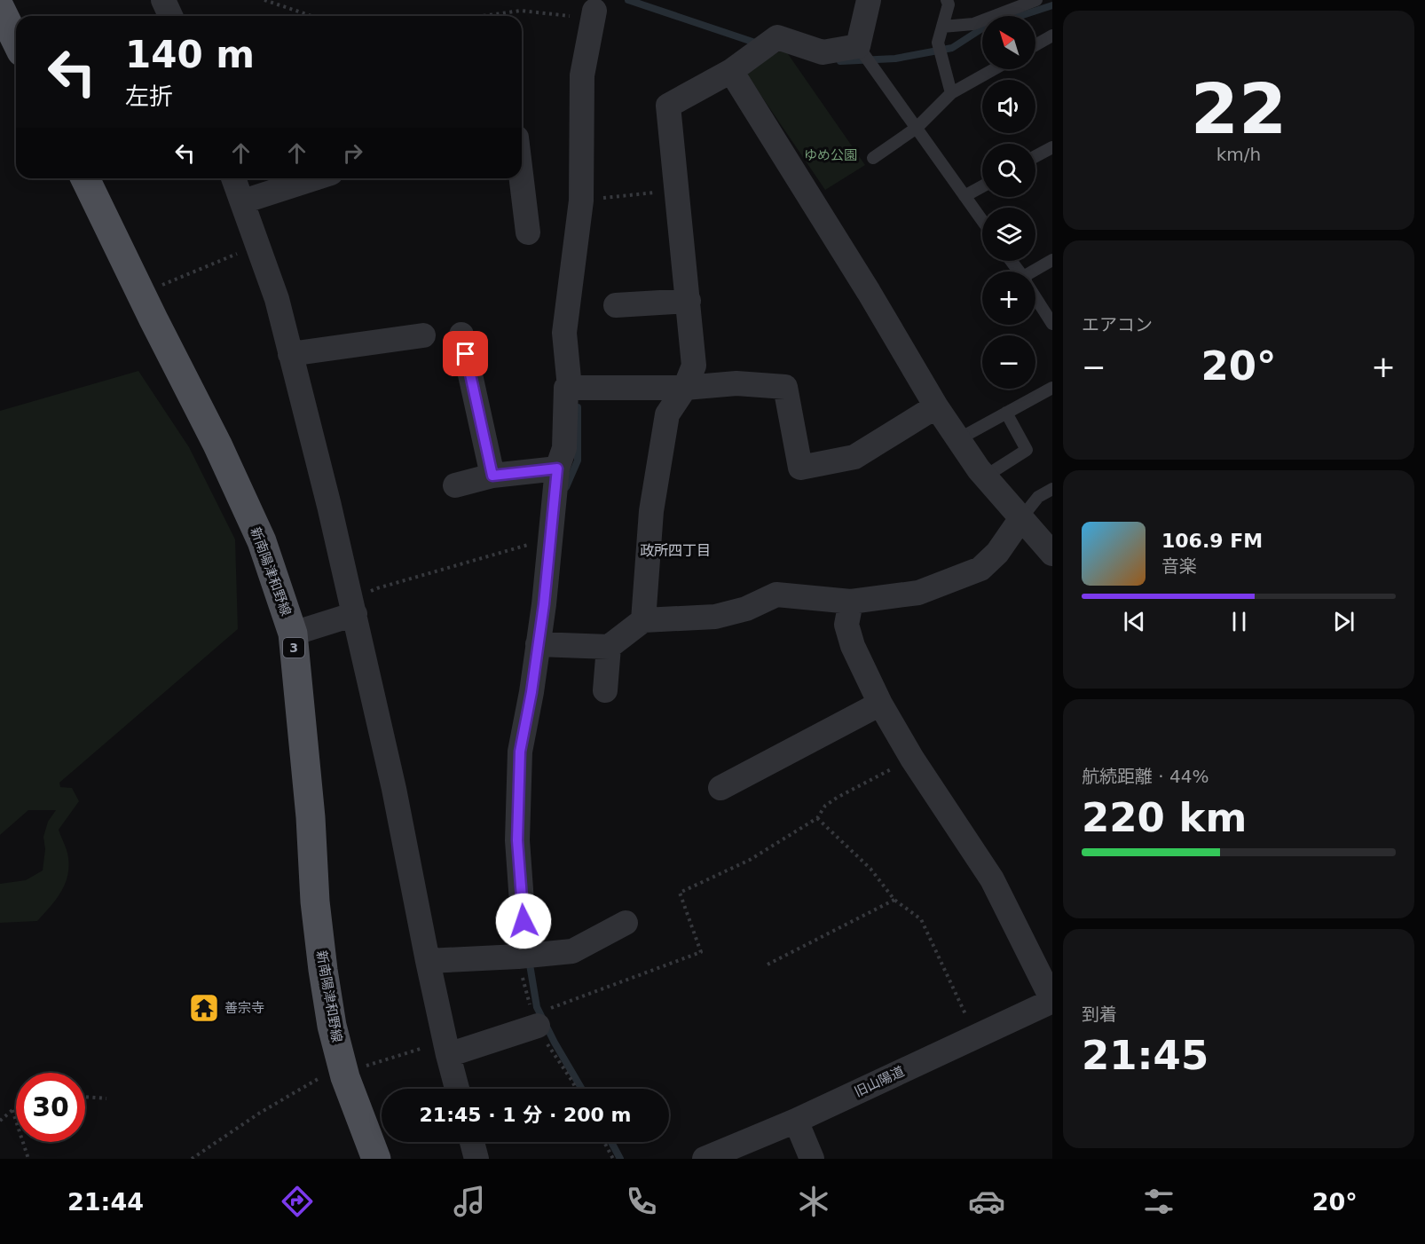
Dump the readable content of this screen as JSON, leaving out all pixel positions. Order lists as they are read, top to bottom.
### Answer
{
  "streets": {
    "main road": ["新南陽津和野線", "3"],
    "street": ["旧山陽道"]
  },
  "districts": ["政所四丁目"],
  "parks": ["ゆめ公園"],
  "places": {
    "temple": ["善宗寺"]
  },
  "north": "top left",
  "page": {
    "tile": [
      ["22", "km/h"],
      "エアコン",
      ["航続距離 · 44%", "220 km"],
      ["到着", "21:45"]
    ],
    "map_buttons": ["+", "−"],
    "turn": ["140 m", "左折"],
    "heat": ["−", "20°", "+"],
    "song": ["106.9 FM", "音楽"],
    "limit": "30",
    "trip": "21:45 · 1 分 · 200 m",
    "tabs": ["21:44", "20°"]
  }
}
